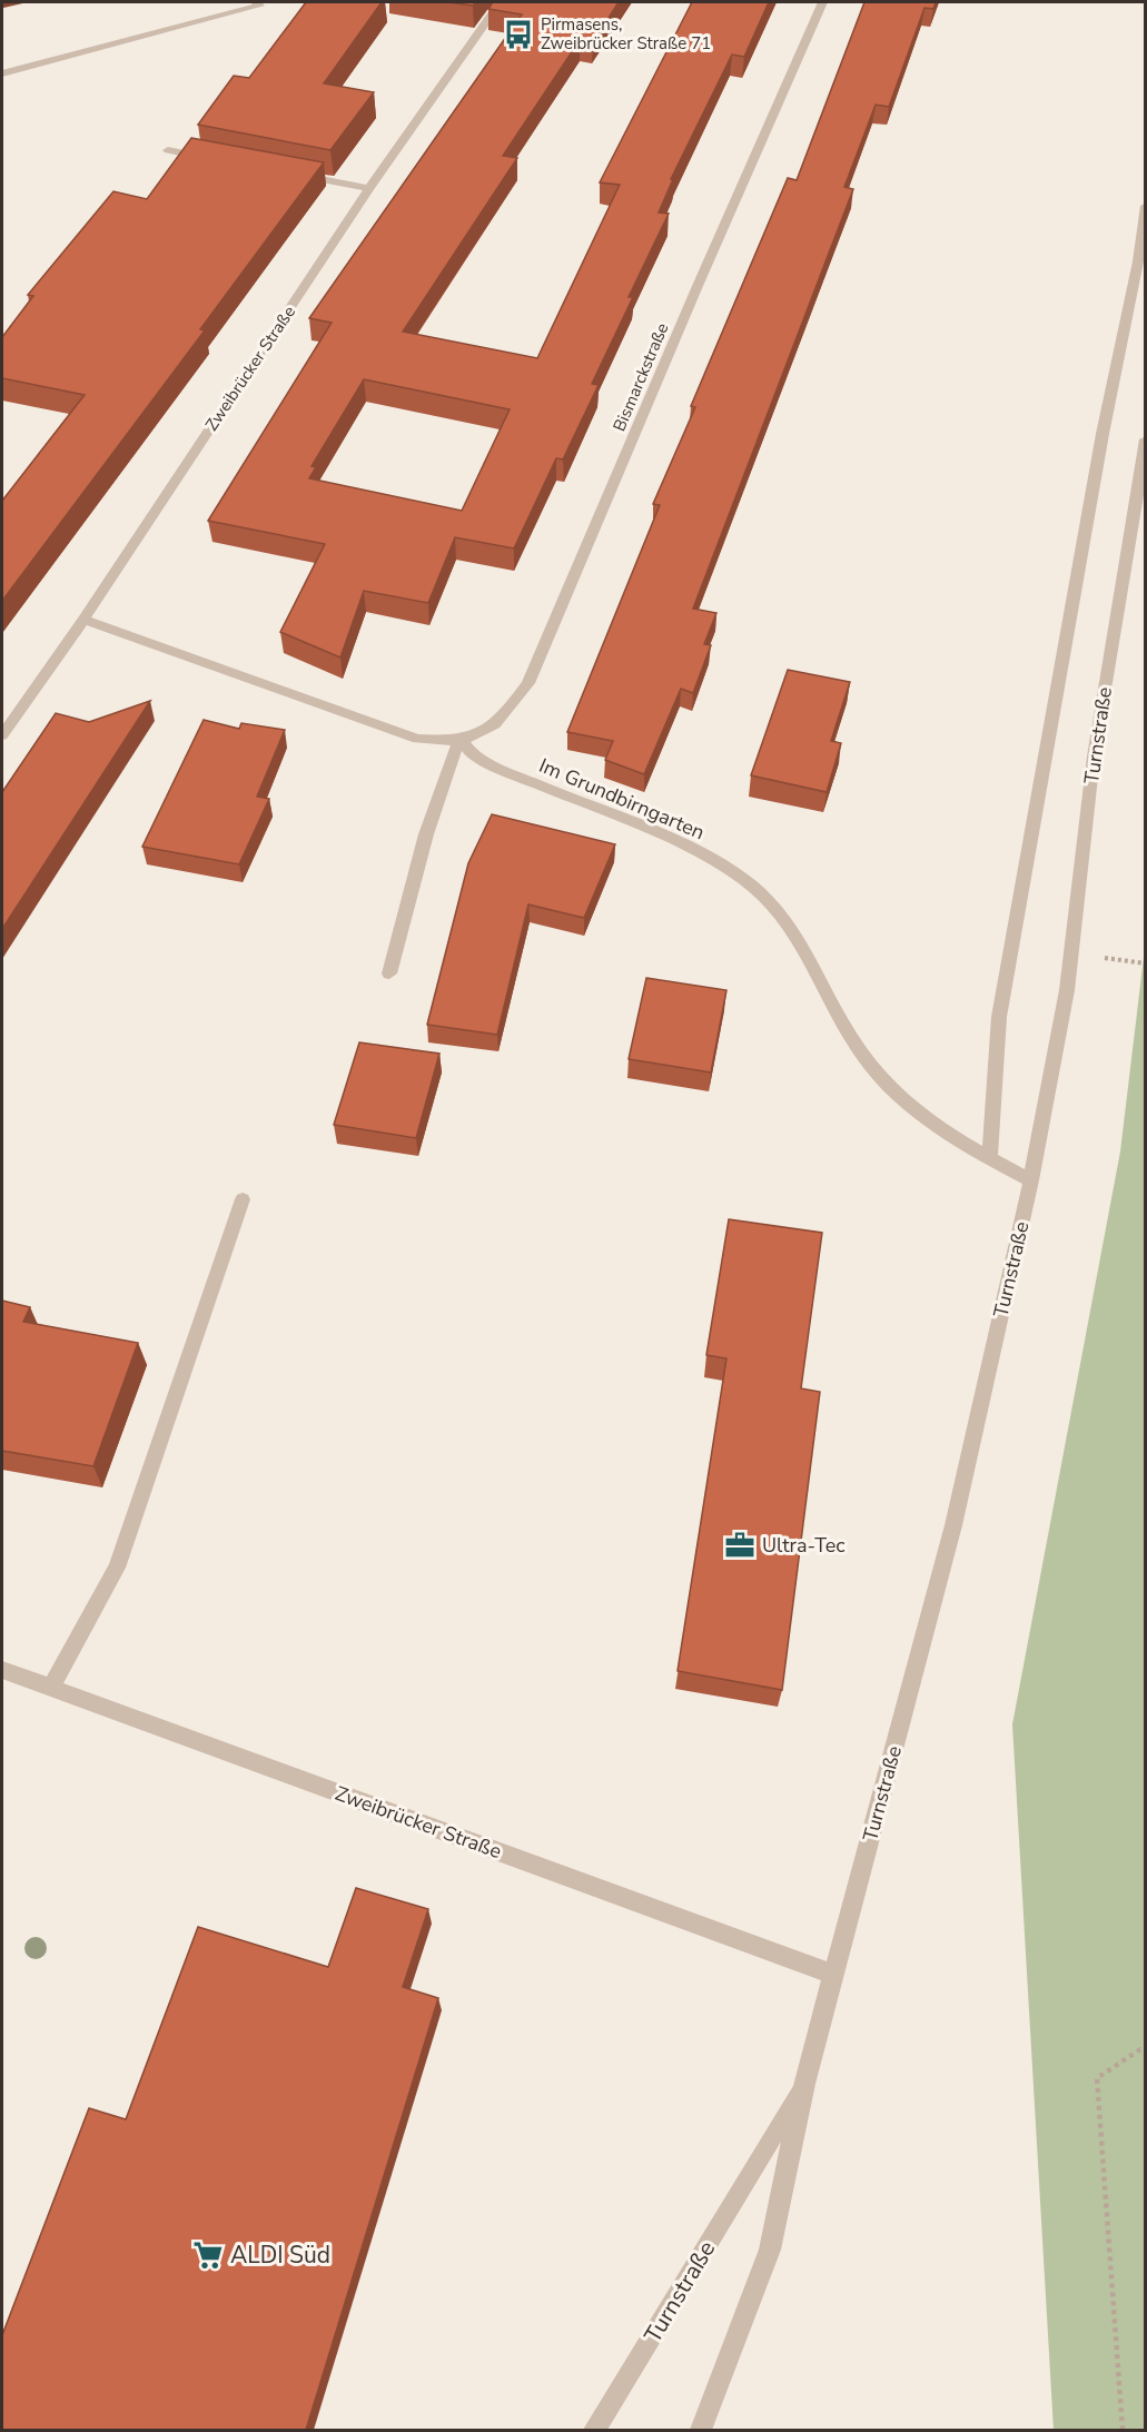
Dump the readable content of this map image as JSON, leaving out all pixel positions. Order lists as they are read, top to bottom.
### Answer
{
  "streets": {
    "street": [
      "Zweibrücker Straße",
      "Bismarckstraße",
      "Turnstraße",
      "Im Grundbirngarten"
    ]
  },
  "crossings": [
    ["Zweibrücker Straße", "Turnstraße"],
    ["Bismarckstraße", "Im Grundbirngarten"],
    ["Turnstraße", "Im Grundbirngarten"]
  ],
  "places": {
    "bus stop": ["Pirmasens, Zweibrücker Straße 71"],
    "office": ["Ultra-Tec"],
    "supermarket": ["ALDI Süd"]
  }
}
